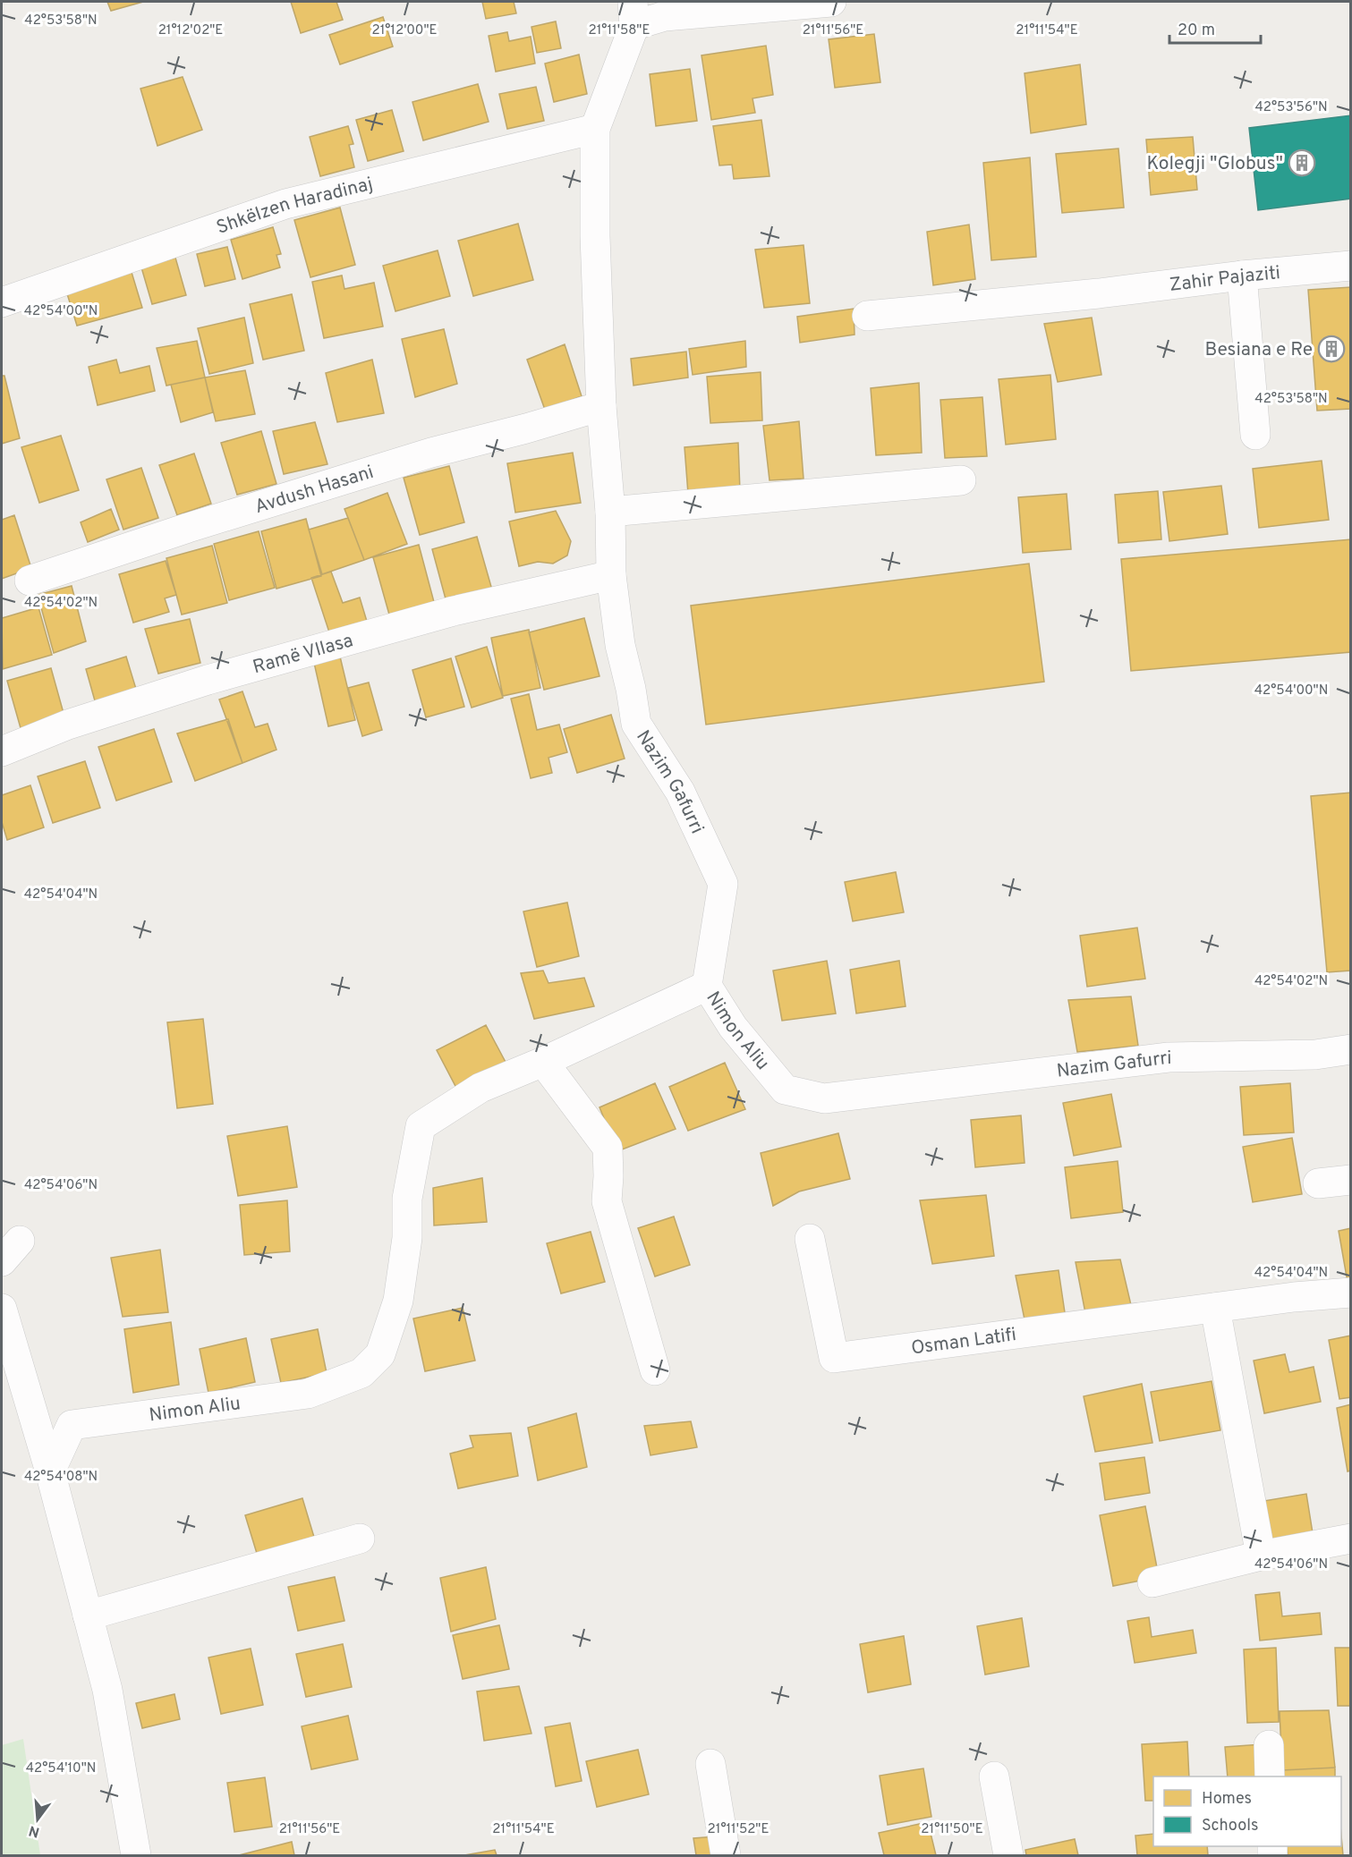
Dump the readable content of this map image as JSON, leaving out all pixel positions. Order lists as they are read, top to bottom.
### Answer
{
  "streets": {
    "street": [
      "Shkëlzen Haradinaj",
      "Zahir Pajaziti",
      "Avdush Hasani",
      "Ramë Vllasa",
      "Nazim Gafurri",
      "Nimon Aliu",
      "Osman Latifi"
    ]
  },
  "crossings": [
    ["Shkëlzen Haradinaj", "Nazim Gafurri"],
    ["Avdush Hasani", "Nazim Gafurri"],
    ["Ramë Vllasa", "Nazim Gafurri"],
    ["Nazim Gafurri", "Nimon Aliu"]
  ],
  "places": {
    "building": ["Kolegji \"Globus\"", "Besiana e Re"]
  },
  "legend": ["Homes", "Schools"],
  "scale_bar": "20 m",
  "north": "bottom",
  "coordinates": [
    "42°53'58\"N",
    "21°12'02\"E",
    "21°12'00\"E",
    "21°11'58\"E",
    "21°11'56\"E",
    "21°11'54\"E",
    "42°53'56\"N",
    "42°54'00\"N",
    "42°54'02\"N",
    "42°54'04\"N",
    "42°54'06\"N",
    "42°54'08\"N",
    "42°54'10\"N",
    "21°11'52\"E",
    "21°11'50\"E"
  ]
}
